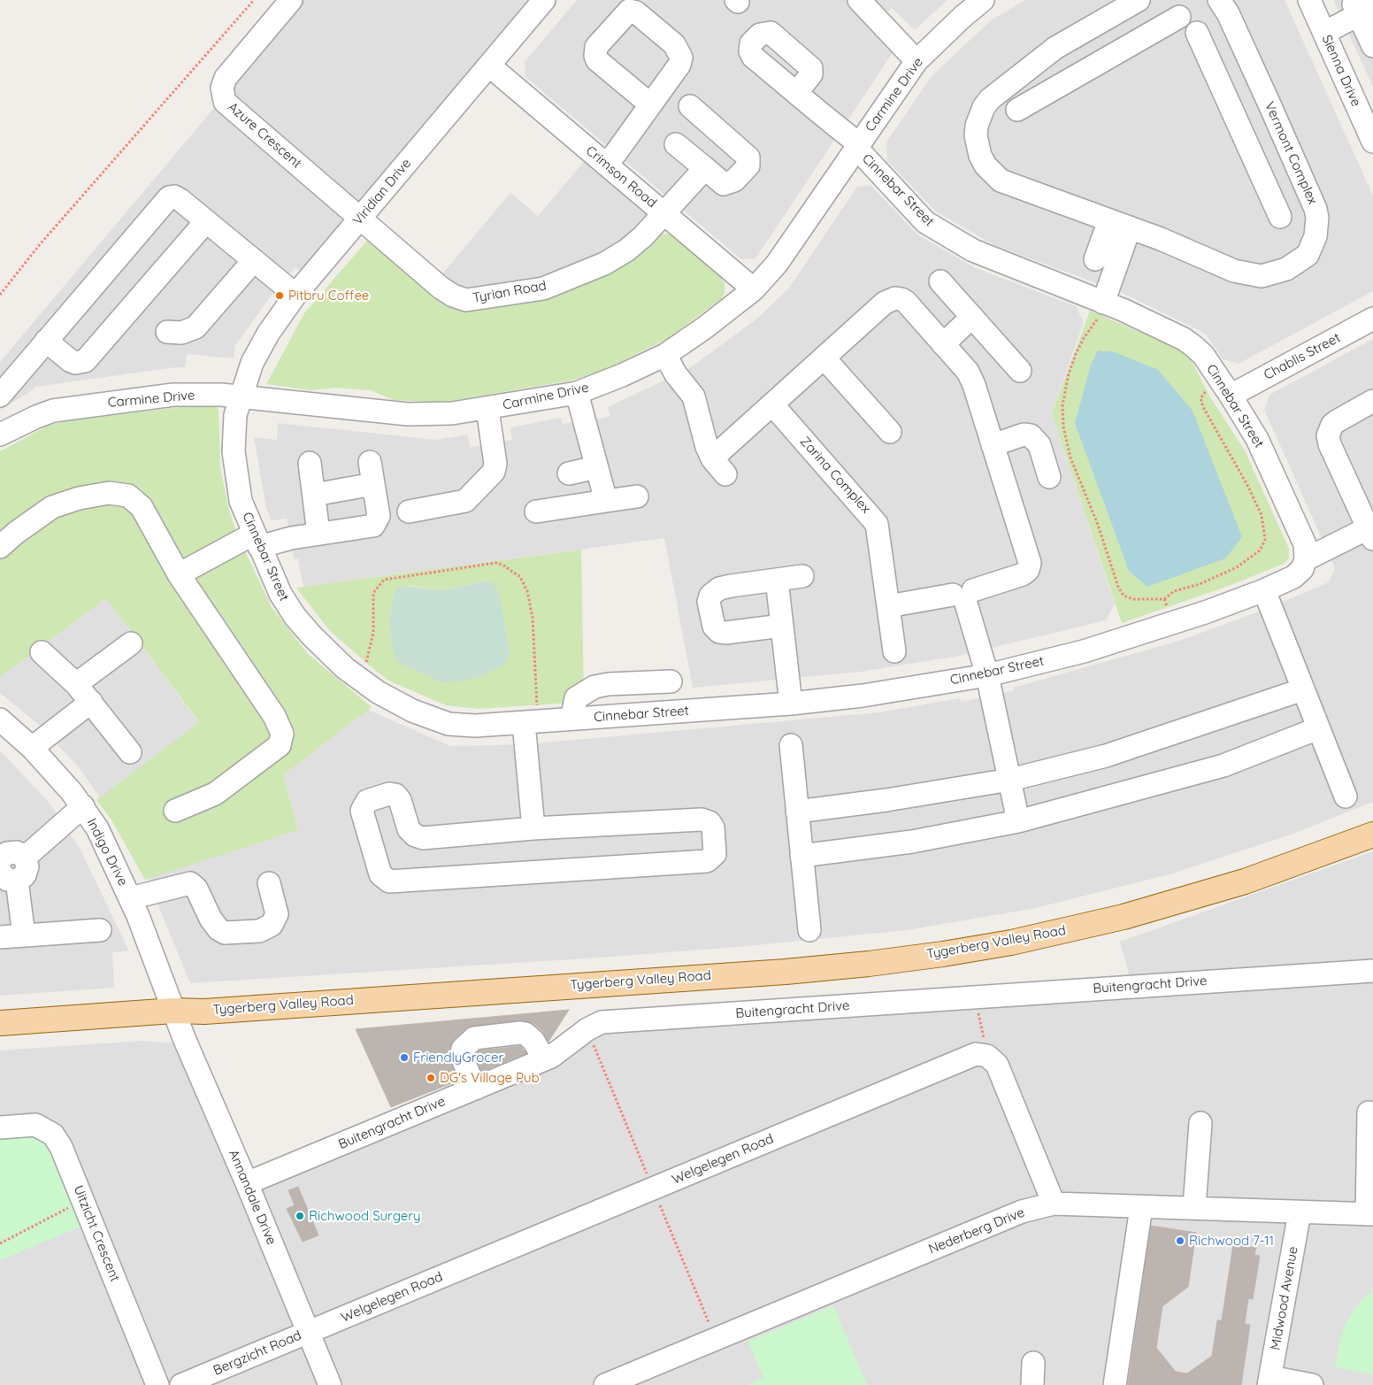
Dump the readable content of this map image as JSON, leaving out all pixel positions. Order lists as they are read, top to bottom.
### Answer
{
  "streets": {
    "main road": ["Tygerberg Valley Road"],
    "street": [
      "Sienna Drive",
      "Carmine Drive",
      "Azure Crescent",
      "Vermont Complex",
      "Crimson Road",
      "Cinnebar Street",
      "Viridian Drive",
      "Tyrian Road",
      "Chablis Street",
      "Zarina Complex",
      "Indigo Drive",
      "Buitengracht Drive",
      "Welgelegen Road",
      "Annandale Drive",
      "Nederberg Drive",
      "Uitzicht Crescent",
      "Midwood Avenue",
      "Bergzicht Road"
    ]
  },
  "crossings": [
    ["Carmine Drive", "Crimson Road"],
    ["Carmine Drive", "Cinnebar Street"],
    ["Carmine Drive", "Viridian Drive"],
    ["Azure Crescent", "Viridian Drive"],
    ["Azure Crescent", "Tyrian Road"],
    ["Crimson Road", "Viridian Drive"],
    ["Crimson Road", "Tyrian Road"],
    ["Cinnebar Street", "Viridian Drive"],
    ["Cinnebar Street", "Chablis Street"],
    ["Viridian Drive", "Tyrian Road"],
    ["Indigo Drive", "Tygerberg Valley Road"],
    ["Indigo Drive", "Annandale Drive"],
    ["Tygerberg Valley Road", "Annandale Drive"],
    ["Buitengracht Drive", "Annandale Drive"],
    ["Welgelegen Road", "Annandale Drive"],
    ["Welgelegen Road", "Bergzicht Road"],
    ["Annandale Drive", "Bergzicht Road"],
    ["Nederberg Drive", "Midwood Avenue"]
  ],
  "places": [
    "Pitbru Coffee",
    "FriendlyGrocer",
    "DG's Village Pub",
    "Richwood Surgery",
    "Richwood 7-11"
  ]
}
